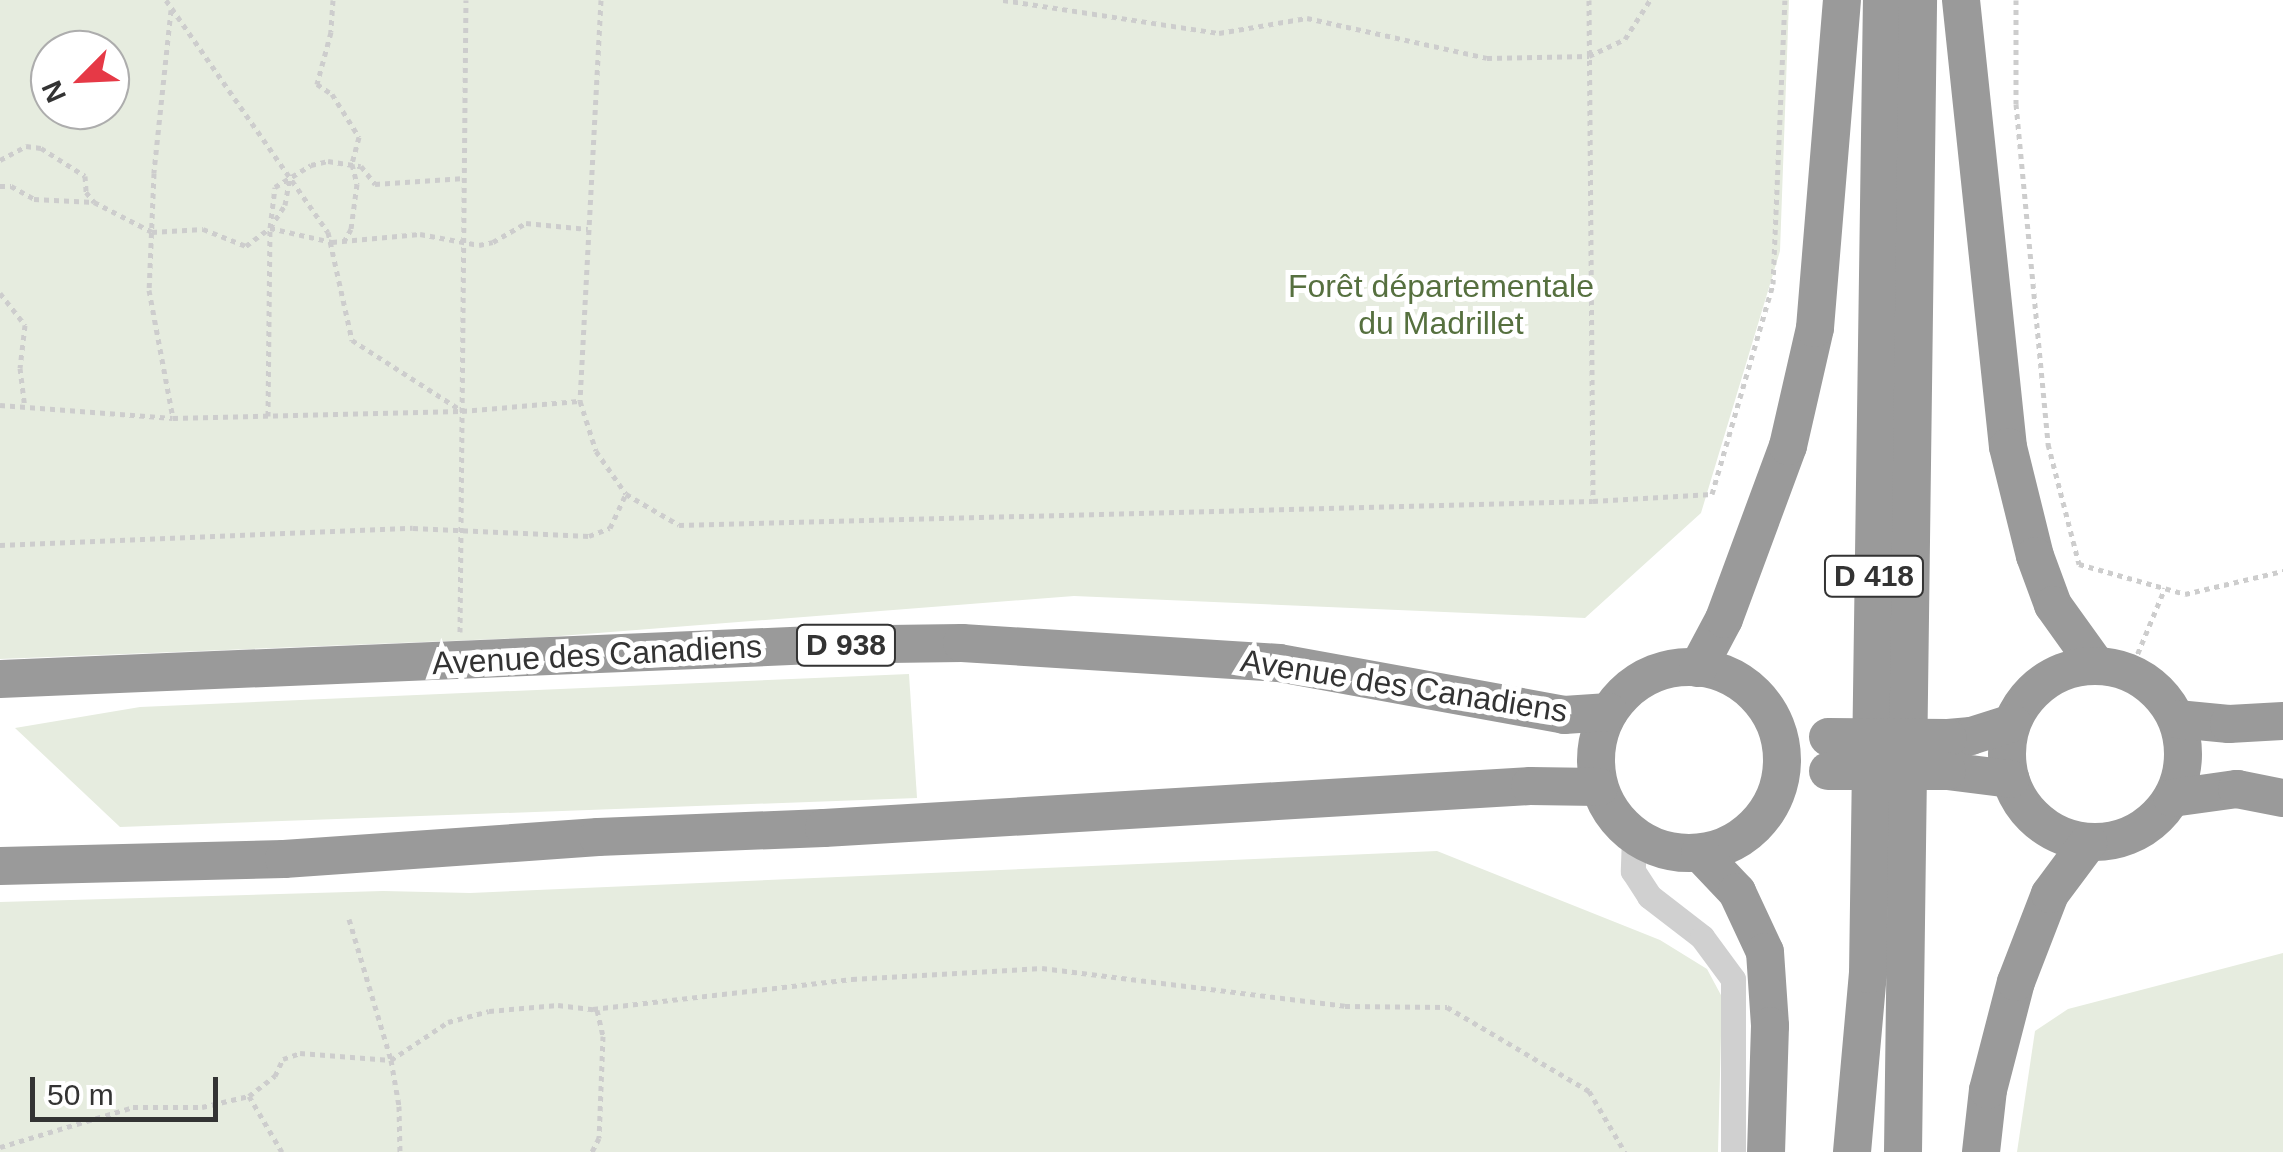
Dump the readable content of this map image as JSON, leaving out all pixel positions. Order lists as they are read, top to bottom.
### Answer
{
  "streets": {
    "highway": ["D 418", "D 938", "Avenue des Canadiens"]
  },
  "parks": ["Forêt départementale du Madrillet"],
  "scale_bar": "50 m",
  "north": "bottom left"
}
